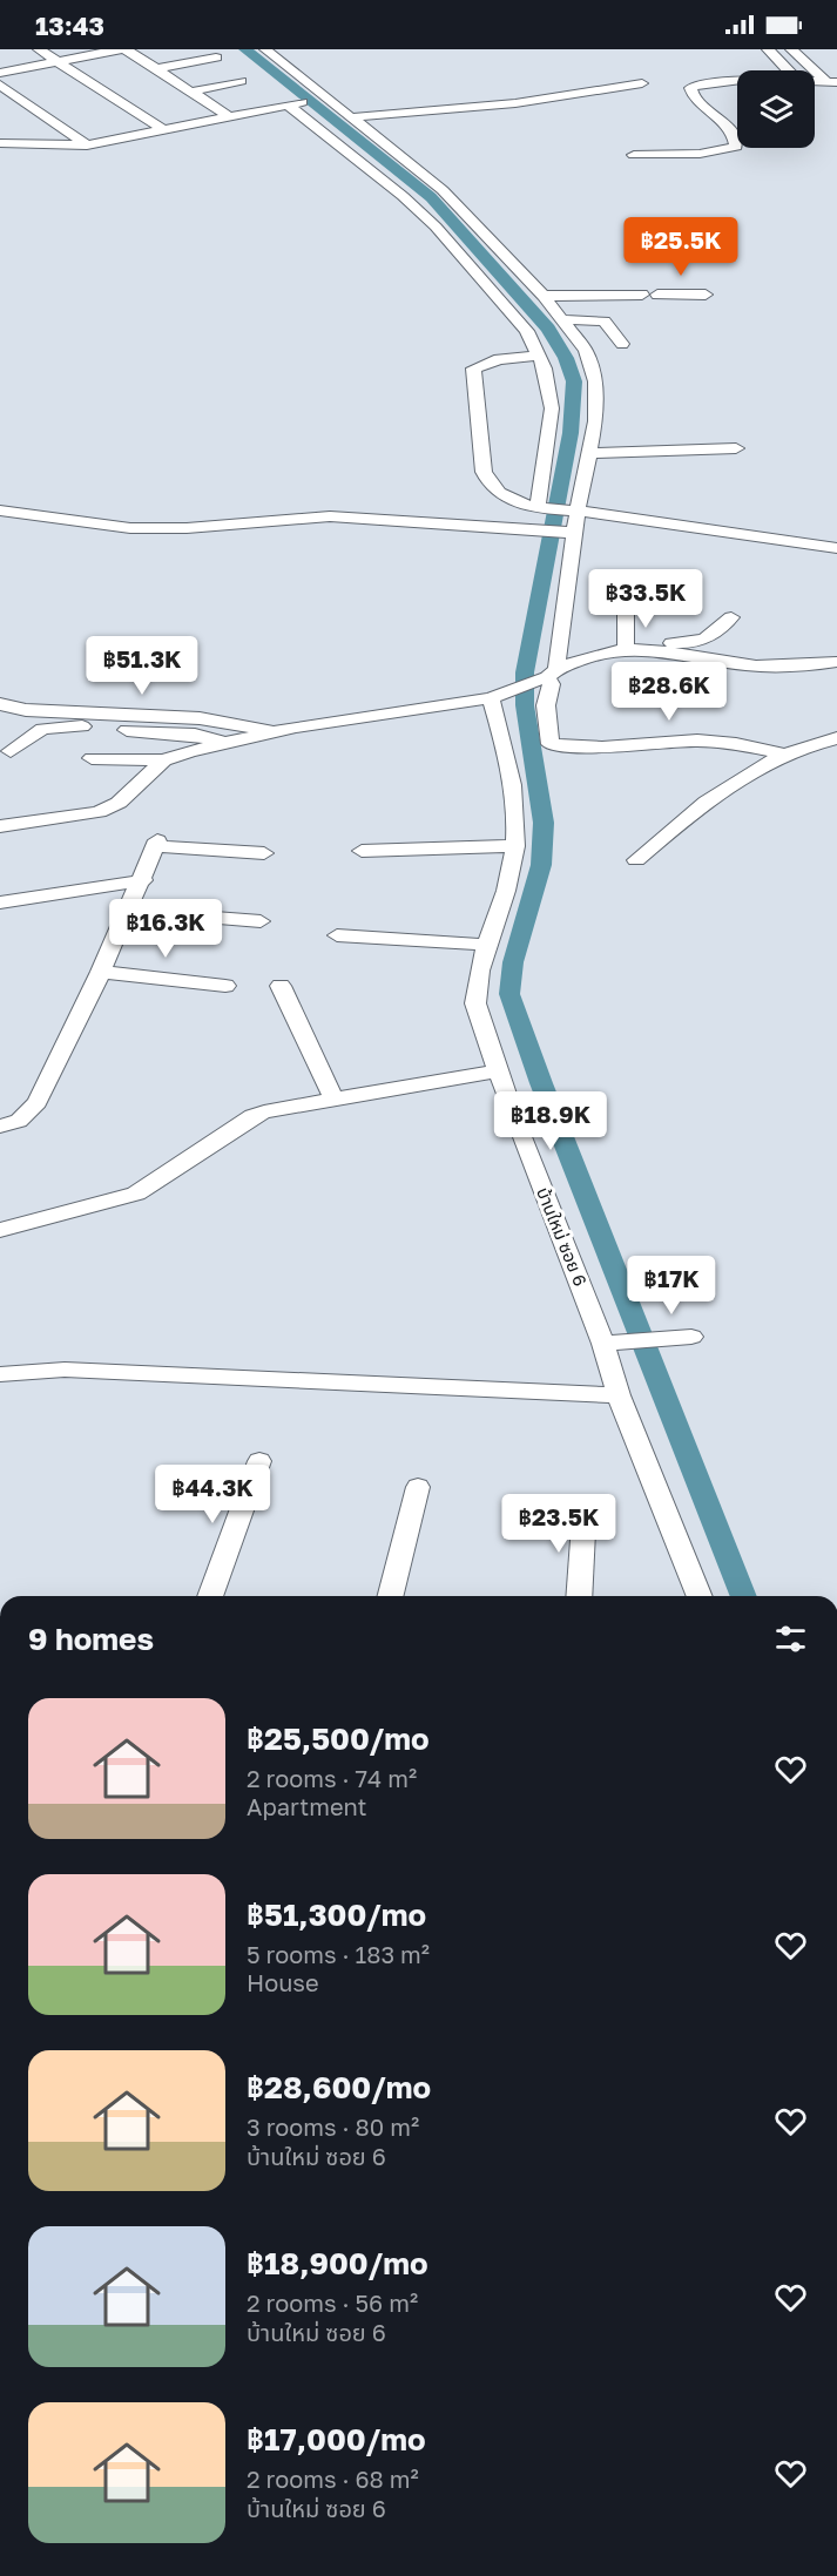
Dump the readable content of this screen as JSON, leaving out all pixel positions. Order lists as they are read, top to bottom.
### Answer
{
  "streets": {
    "street": ["บ้านใหม่ ซอย 6"]
  },
  "page": {
    "status": "13:43",
    "price": [
      "฿25.5K",
      "฿33.5K",
      "฿51.3K",
      "฿28.6K",
      "฿16.3K",
      "฿18.9K",
      "฿17K",
      "฿44.3K",
      "฿23.5K"
    ],
    "heading": "9 homes",
    "list": [
      {
        "name": "฿25,500/mo",
        "note": "2 rooms · 74 m² · Apartment"
      },
      {
        "name": "฿51,300/mo",
        "note": "5 rooms · 183 m² · House"
      },
      {
        "name": "฿28,600/mo",
        "note": "3 rooms · 80 m² · บ้านใหม่ ซอย 6"
      },
      {
        "name": "฿18,900/mo",
        "note": "2 rooms · 56 m² · บ้านใหม่ ซอย 6"
      },
      {
        "name": "฿17,000/mo",
        "note": "2 rooms · 68 m² · บ้านใหม่ ซอย 6"
      }
    ]
  }
}
